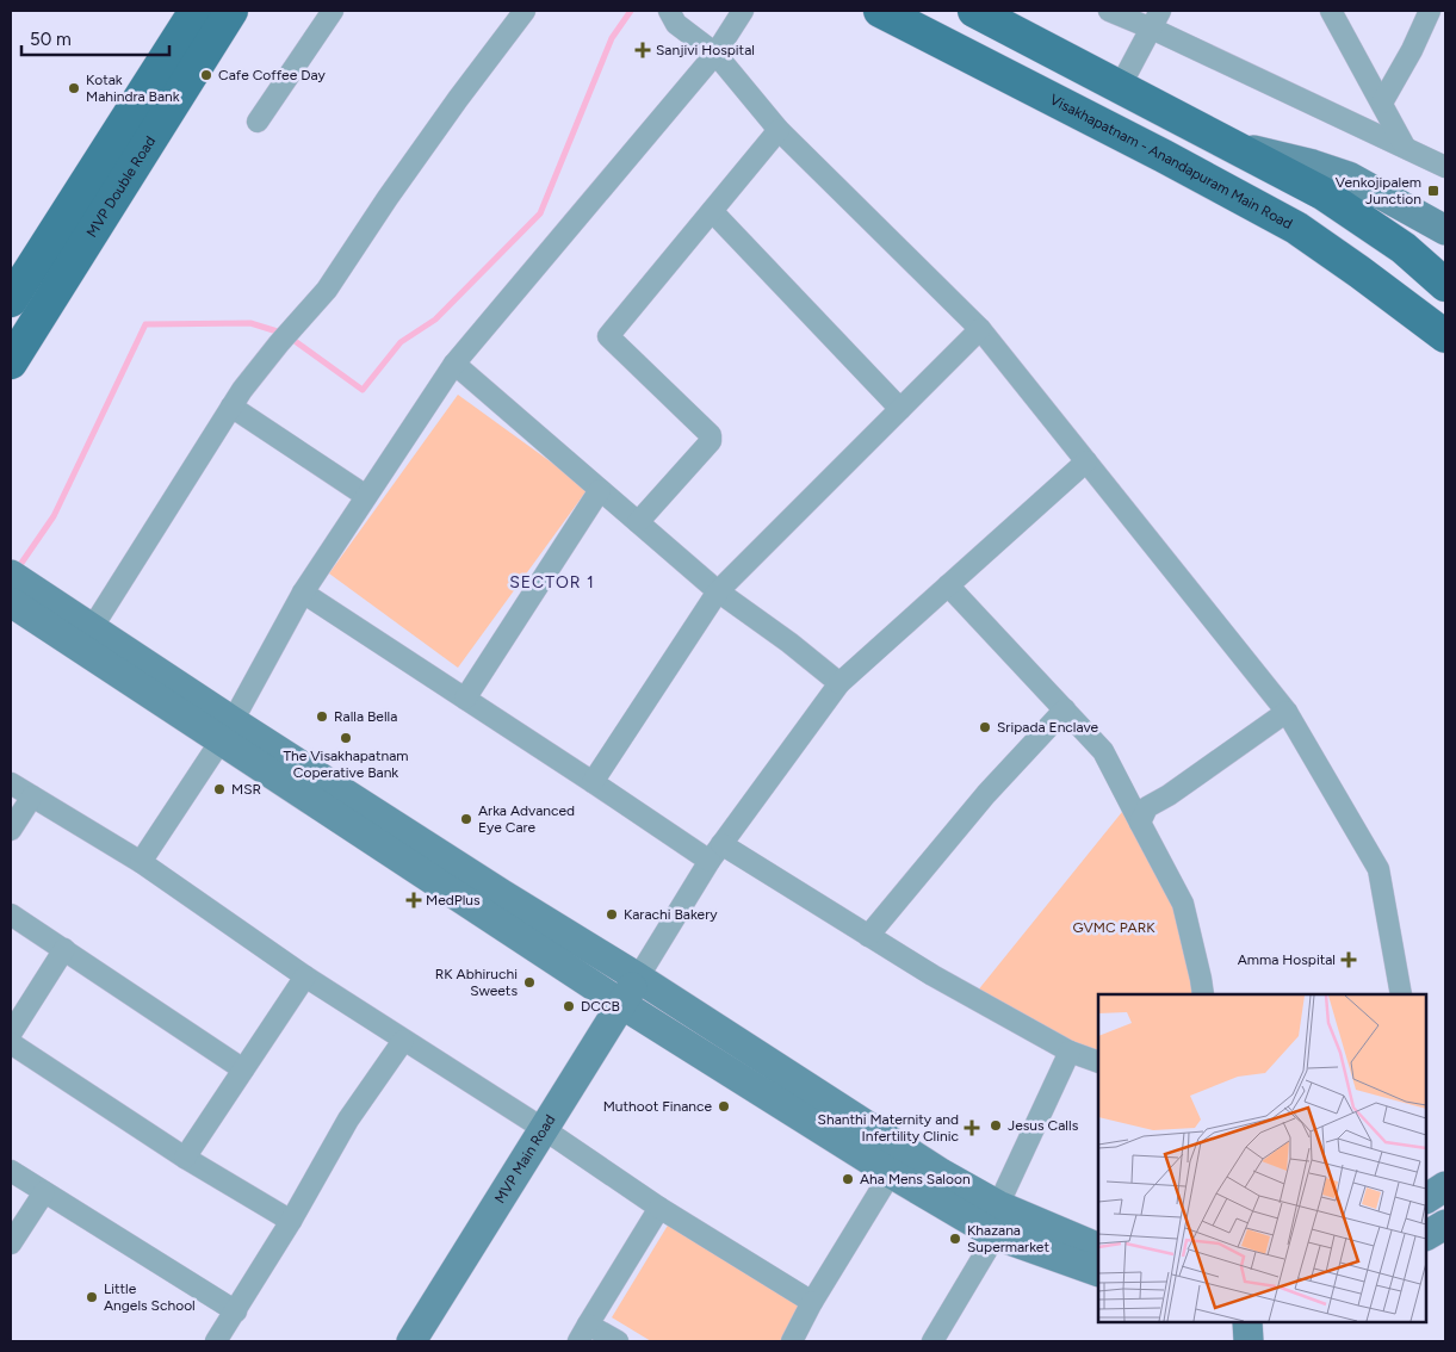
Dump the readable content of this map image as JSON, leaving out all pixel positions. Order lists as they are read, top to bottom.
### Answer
{
  "streets": {
    "main road": ["Visakhapatnam - Anandapuram Main Road", "MVP Double Road"],
    "street": ["MVP Main Road"]
  },
  "districts": ["SECTOR 1"],
  "parks": ["GVMC PARK"],
  "places": {
    "health": [
      "Sanjivi Hospital",
      "MedPlus",
      "Amma Hospital",
      "Shanthi Maternity and Infertility Clinic"
    ],
    "other": [
      "Cafe Coffee Day",
      "Kotak Mahindra Bank",
      "Ralla Bella",
      "Sripada Enclave",
      "The Visakhapatnam Coperative Bank",
      "MSR",
      "Arka Advanced Eye Care",
      "Karachi Bakery",
      "RK Abhiruchi Sweets",
      "DCCB",
      "Muthoot Finance",
      "Jesus Calls",
      "Aha Mens Saloon",
      "Khazana Supermarket",
      "Little Angels School"
    ],
    "transit": ["Venkojipalem Junction"]
  },
  "scale_bar": "50 m"
}
